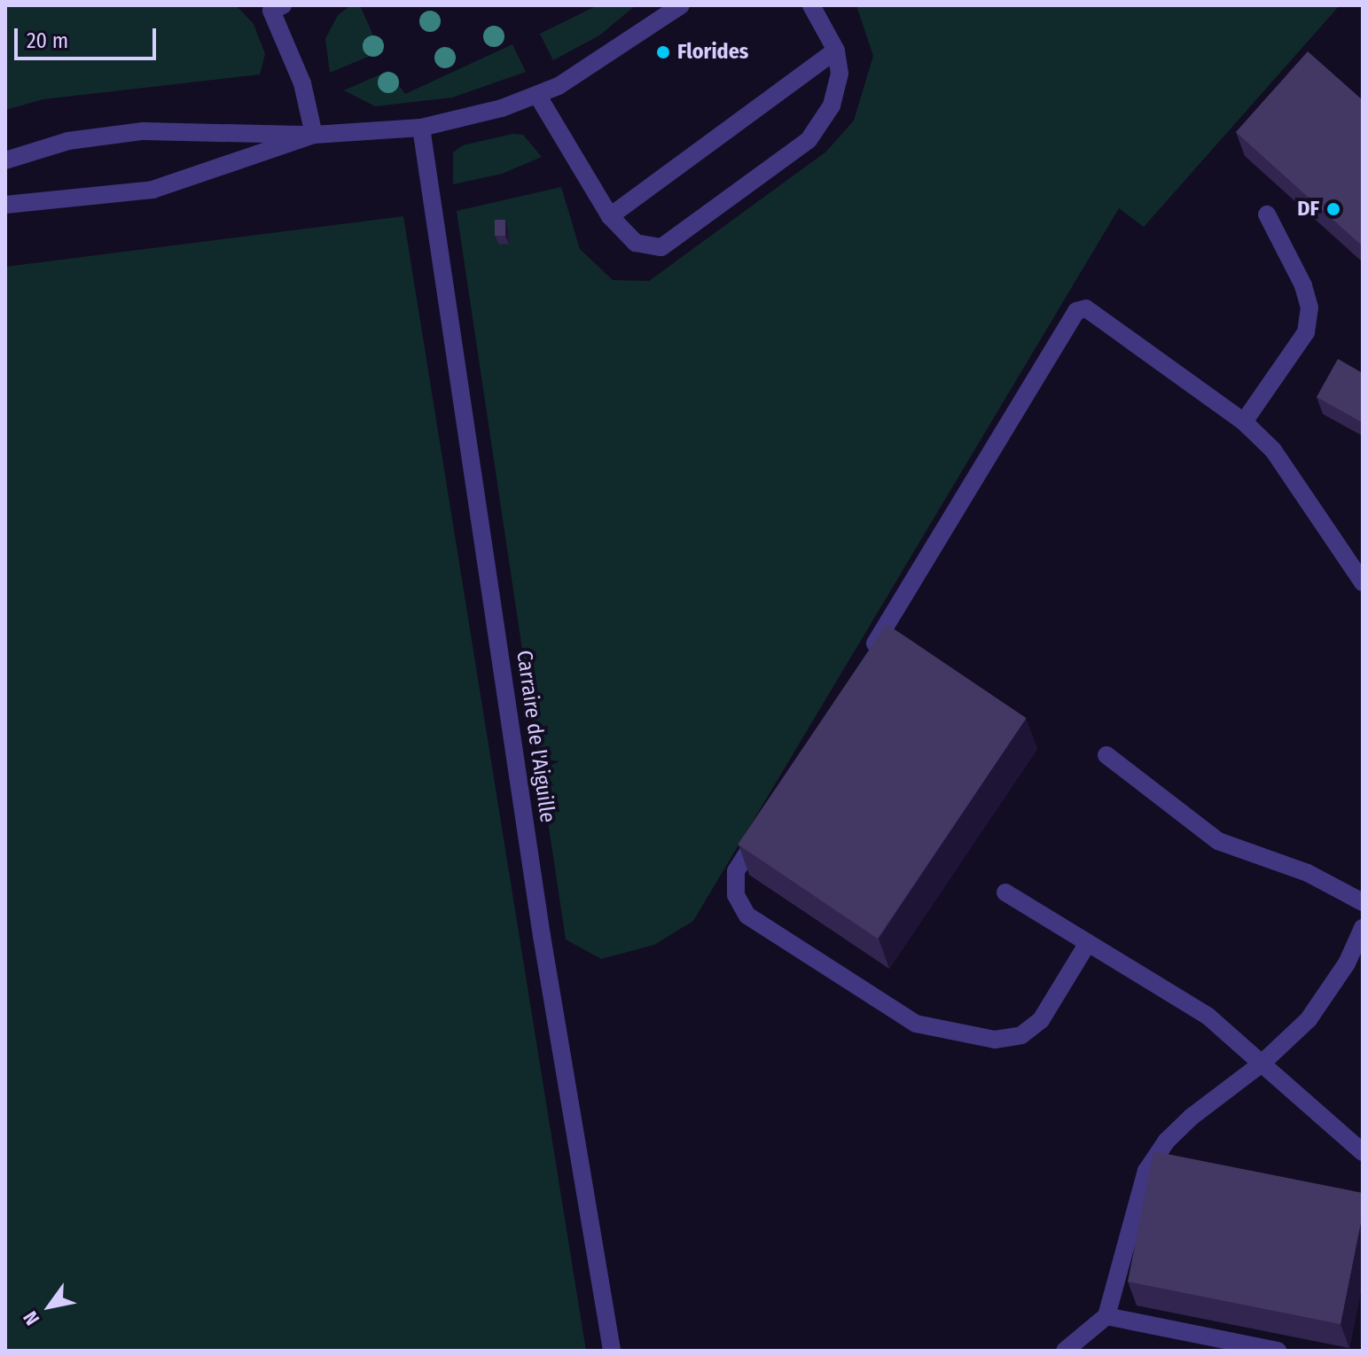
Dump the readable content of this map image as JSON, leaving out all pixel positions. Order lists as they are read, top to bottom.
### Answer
{
  "streets": {
    "street": ["Carraire de l'Aiguille"]
  },
  "places": ["Florides", "DF"],
  "scale_bar": "20 m",
  "north": "bottom left"
}
